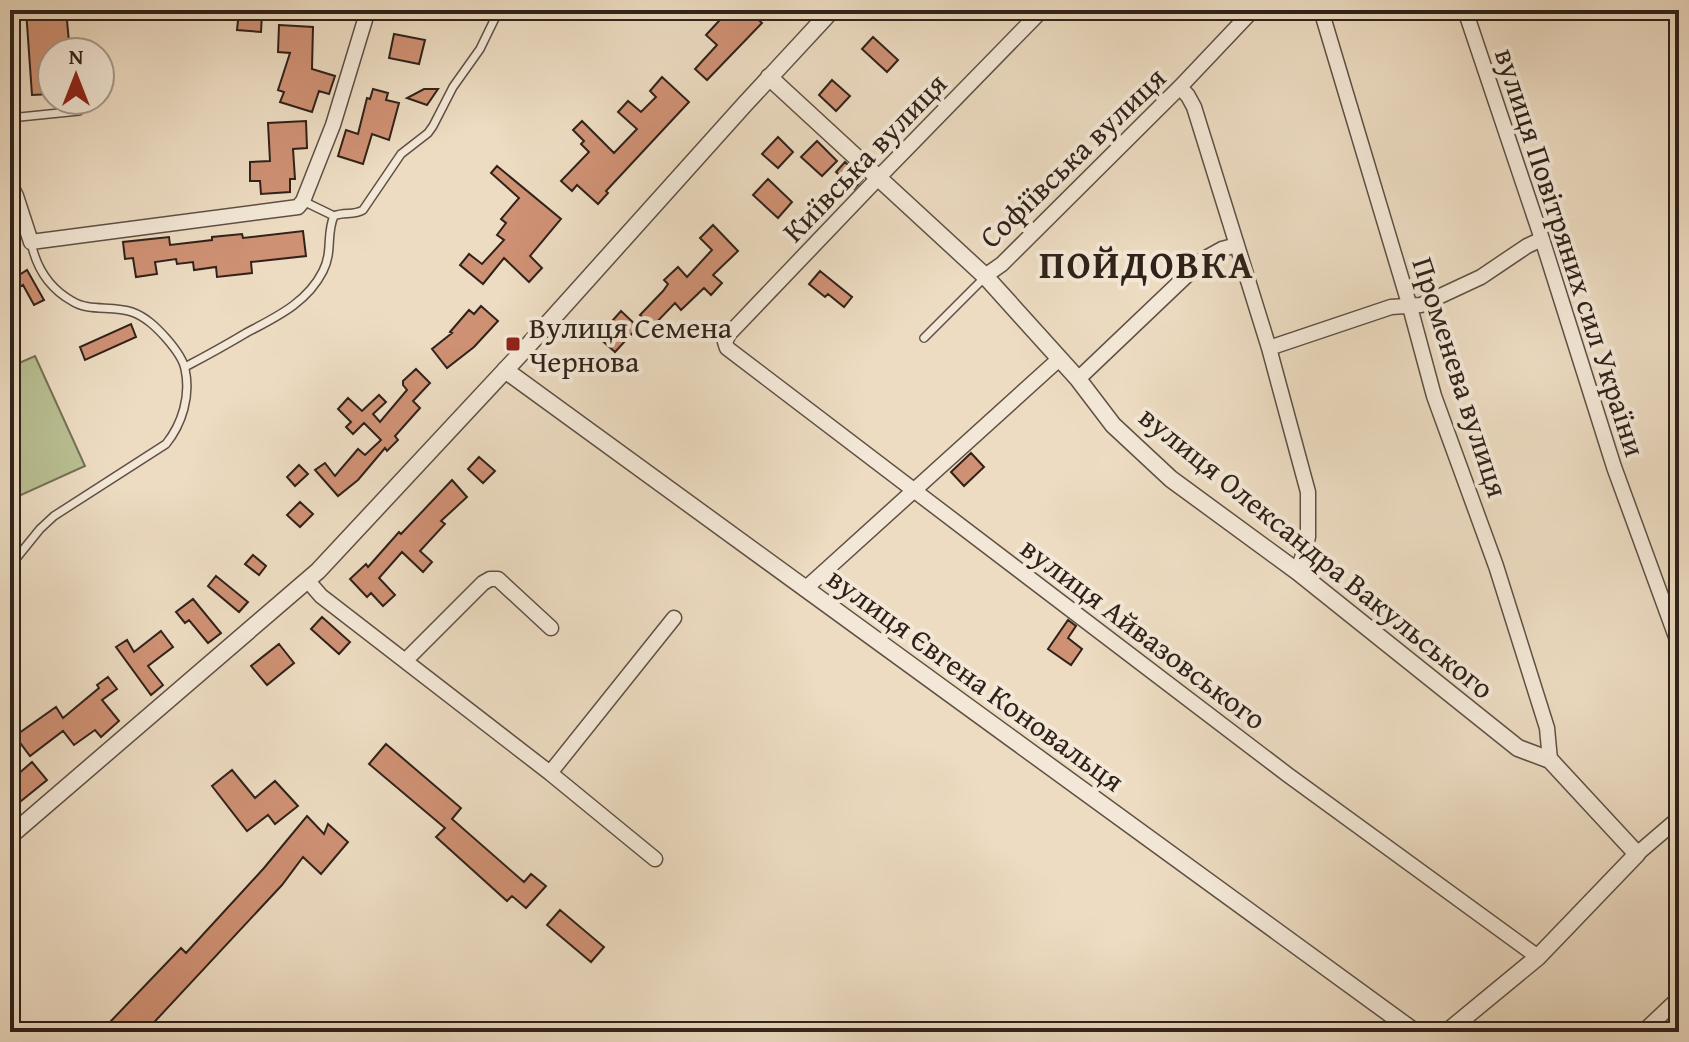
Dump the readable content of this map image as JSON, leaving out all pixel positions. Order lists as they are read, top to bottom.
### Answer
{
  "streets": {
    "street": [
      "Київська вулиця",
      "Софіївська вулиця",
      "вулиця Повітряних сил України",
      "Променева вулиця",
      "вулиця Олександра Вакульського",
      "вулиця Айвазовського",
      "вулиця Євгена Коновальця"
    ]
  },
  "crossings": [
    ["Київська вулиця", "вулиця Олександра Вакульського"],
    ["Київська вулиця", "вулиця Айвазовського"],
    ["Софіївська вулиця", "вулиця Олександра Вакульського"],
    ["Променева вулиця", "вулиця Олександра Вакульського"]
  ],
  "districts": ["ПОЙДОВКА"],
  "places": {
    "transit": ["Вулиця Семена Чернова"]
  },
  "north": "top"
}
